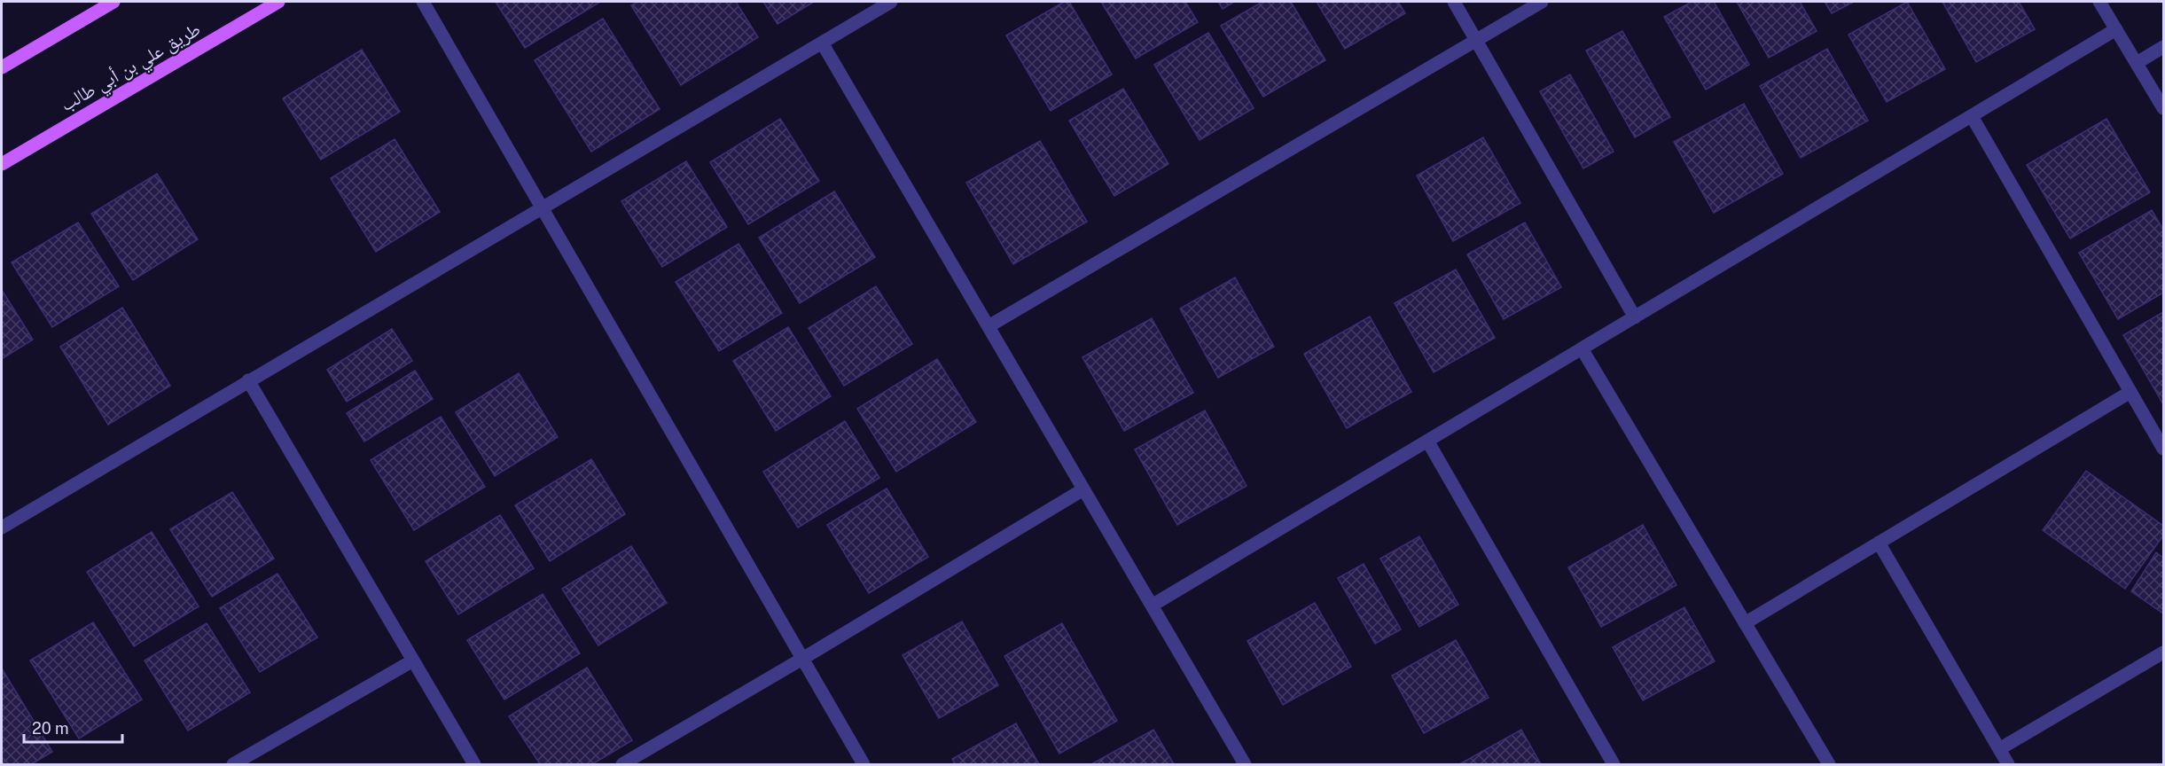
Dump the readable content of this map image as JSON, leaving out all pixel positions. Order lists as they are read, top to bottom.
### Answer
{
  "streets": {
    "main road": ["طريق علي بن أبي طالب"]
  },
  "scale_bar": "20 m"
}
